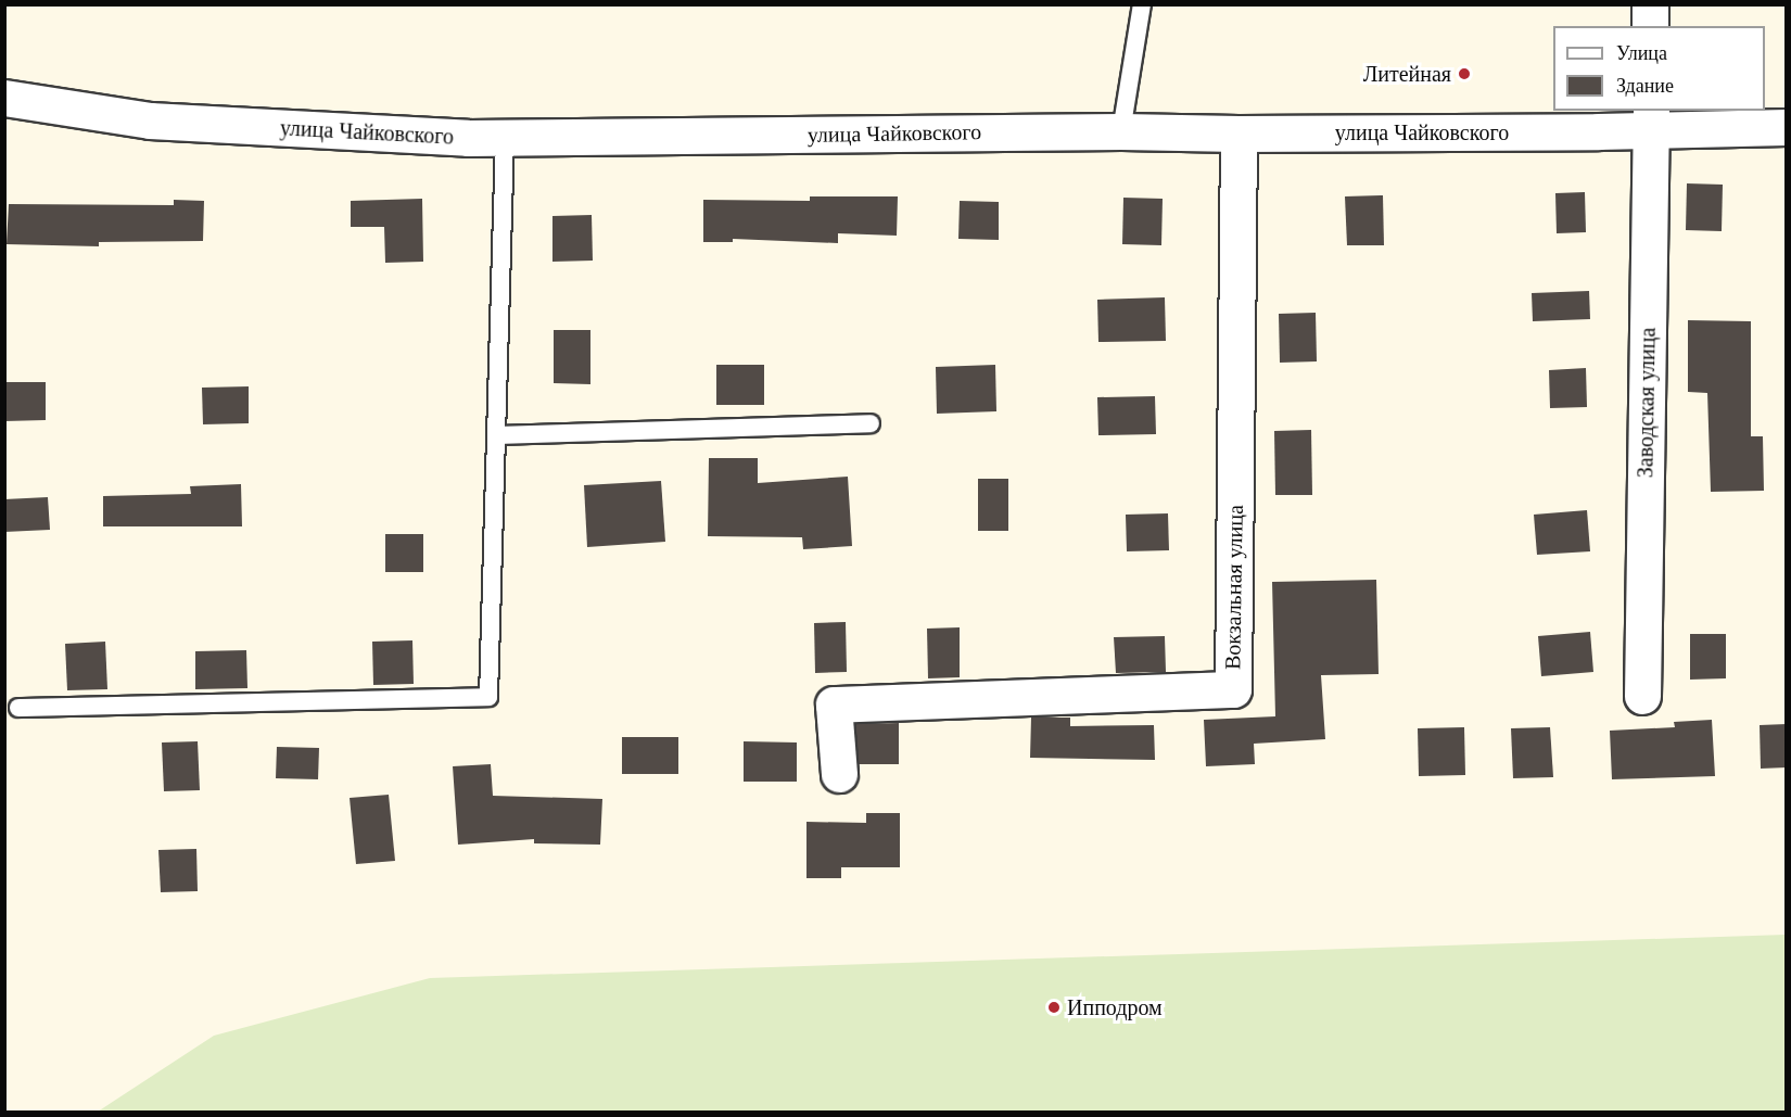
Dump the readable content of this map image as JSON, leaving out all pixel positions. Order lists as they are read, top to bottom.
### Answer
{
  "streets": {
    "street": ["улица Чайковского", "Заводская улица", "Вокзальная улица"]
  },
  "crossings": [
    ["улица Чайковского", "Заводская улица"],
    ["улица Чайковского", "Вокзальная улица"]
  ],
  "places": ["Литейная", "Ипподром"],
  "legend": ["Улица", "Здание"]
}
